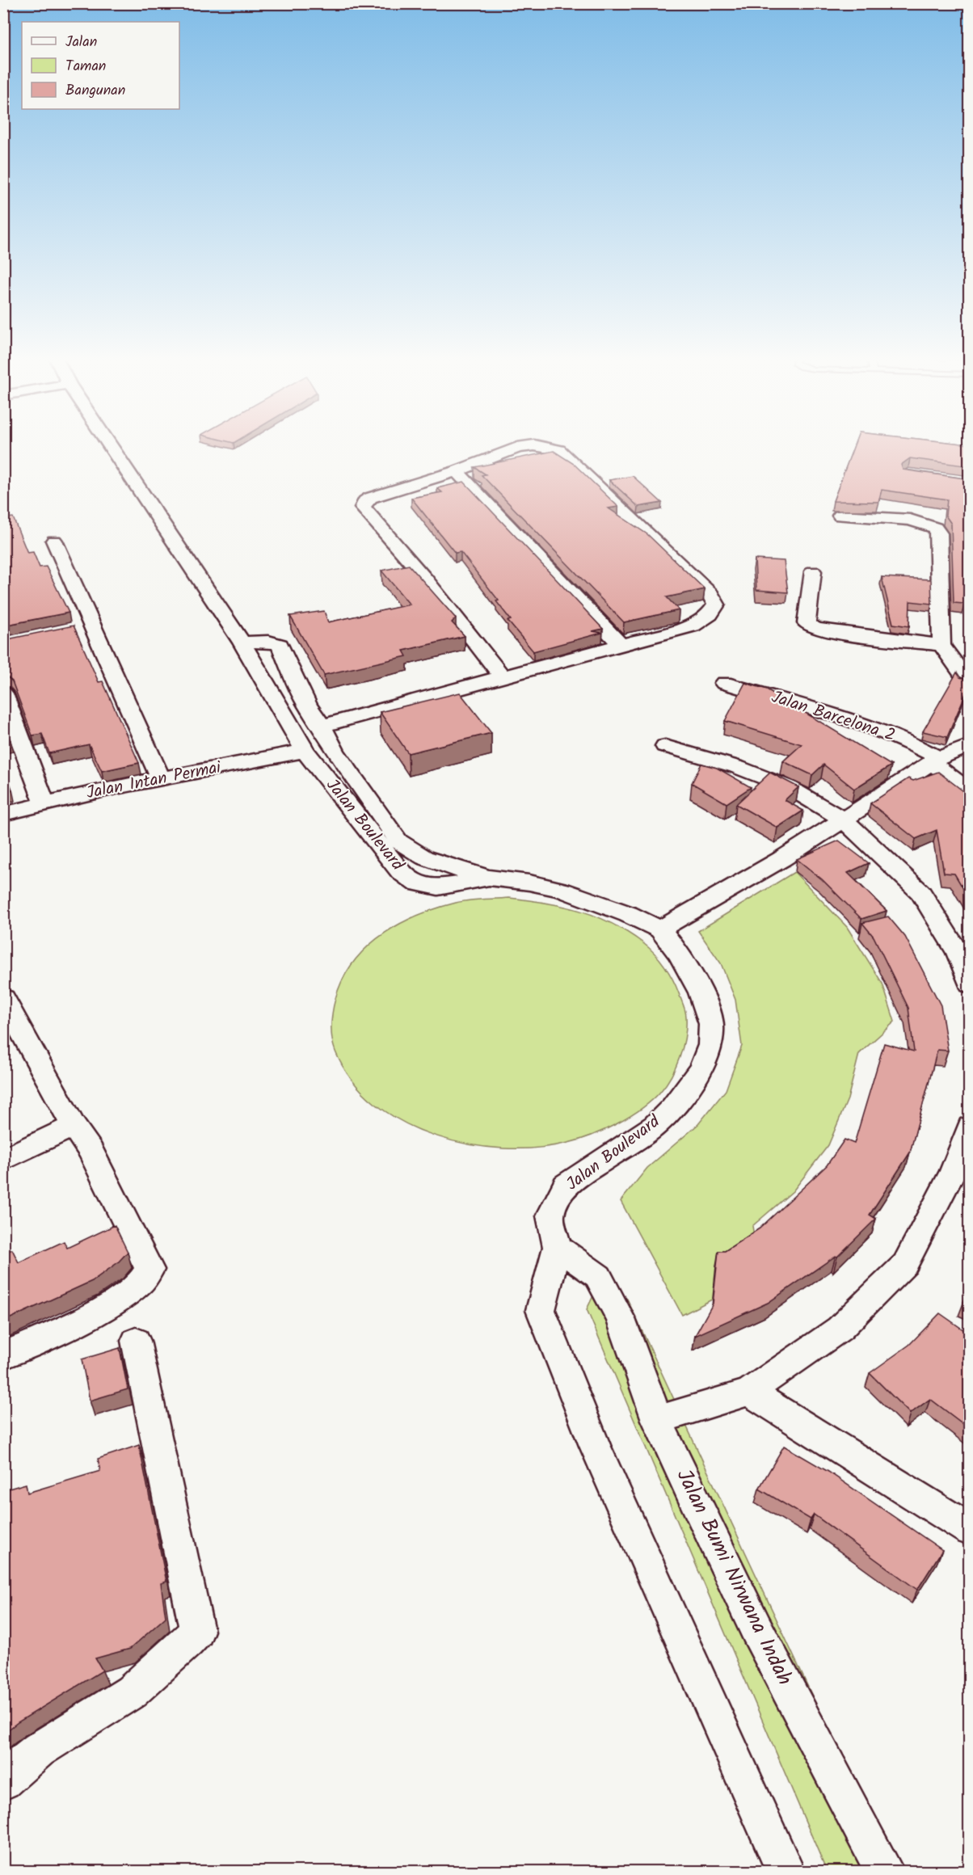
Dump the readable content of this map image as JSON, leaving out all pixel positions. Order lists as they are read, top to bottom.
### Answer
{
  "streets": {
    "street": [
      "Jalan Barcelona 2",
      "Jalan Intan Permai",
      "Jalan Boulevard",
      "Jalan Bumi Nirwana Indah"
    ]
  },
  "crossings": [
    ["Jalan Intan Permai", "Jalan Boulevard"],
    ["Jalan Boulevard", "Jalan Bumi Nirwana Indah"]
  ],
  "legend": ["Jalan", "Taman", "Bangunan"]
}
